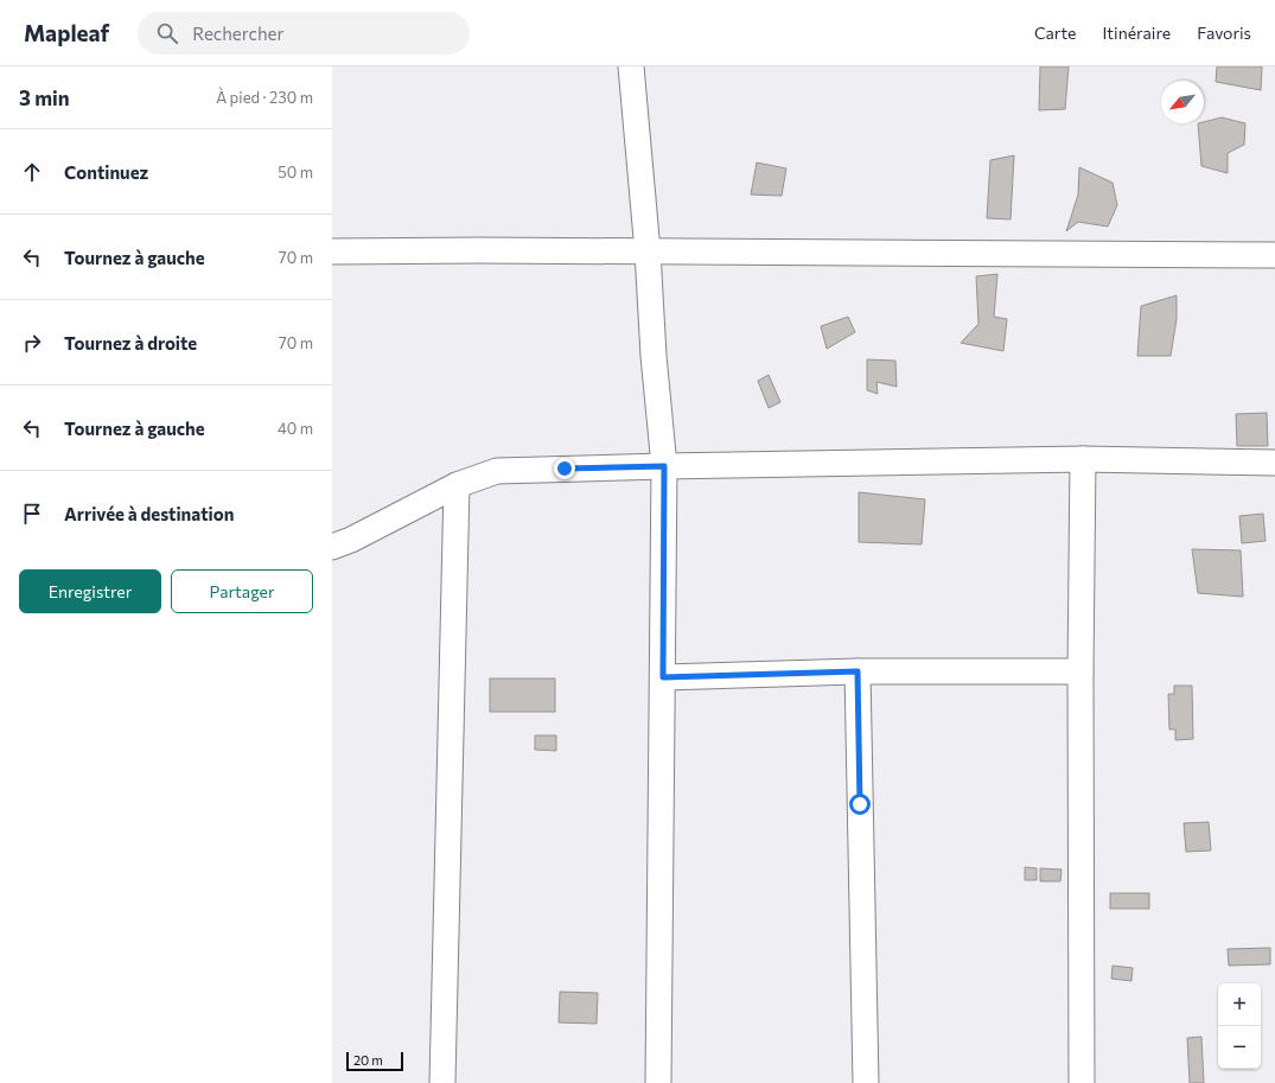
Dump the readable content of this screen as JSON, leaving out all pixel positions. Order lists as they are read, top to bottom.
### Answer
{
  "scale_bar": "20 m",
  "north": "bottom left",
  "page": {
    "header": "Mapleaf",
    "search": "Rechercher",
    "nav": ["Carte", "Itinéraire", "Favoris"],
    "heading": ["3 min", "À pied · 230 m"],
    "list": [
      ["Continuez", "50 m"],
      ["Tournez à gauche", "70 m"],
      ["Tournez à droite", "70 m"],
      ["Tournez à gauche", "40 m"],
      "Arrivée à destination"
    ],
    "buttons": ["Enregistrer", "Partager"],
    "map_buttons": ["+", "−"],
    "scale": "20 m"
  }
}
